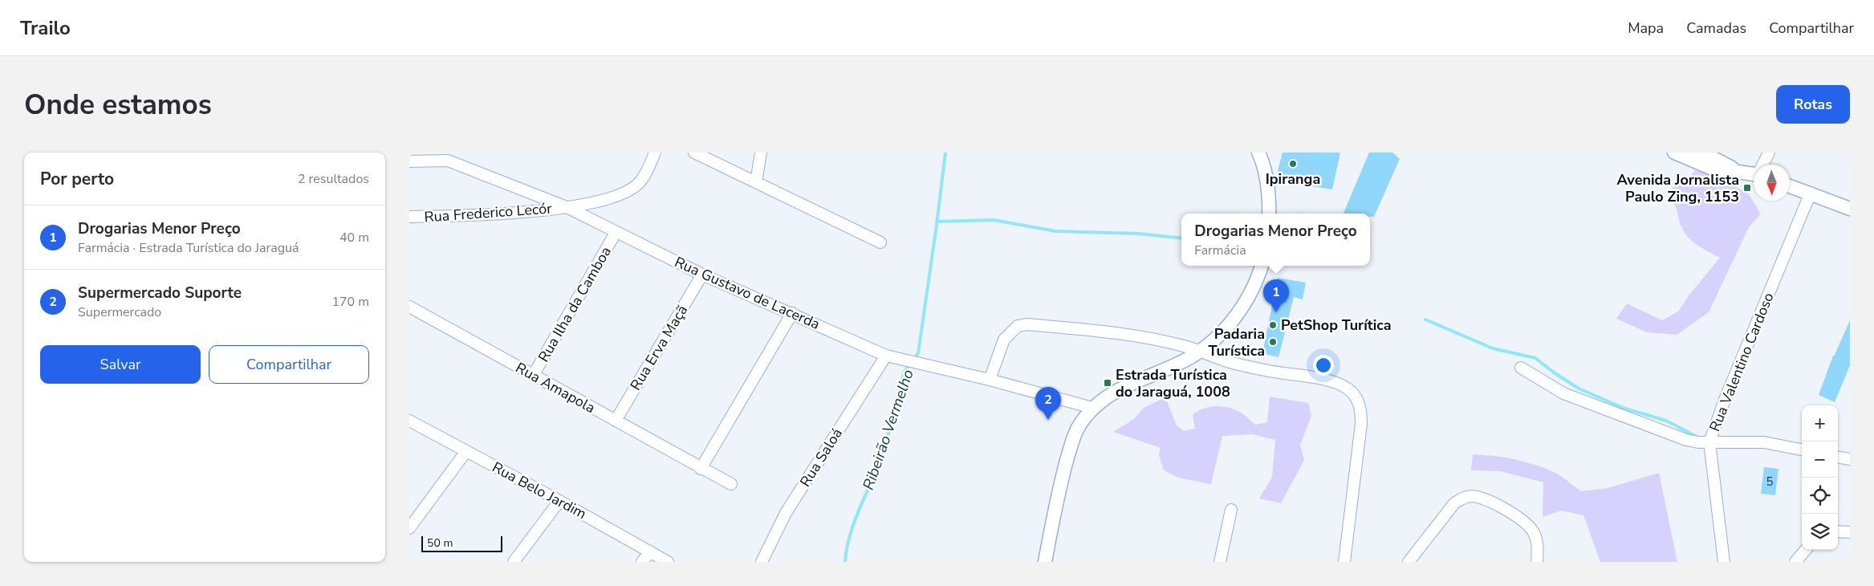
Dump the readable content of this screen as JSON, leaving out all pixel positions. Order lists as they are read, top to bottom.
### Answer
{
  "streets": {
    "street": [
      "Rua Frederico Lecór",
      "Rua Gustavo de Lacerda",
      "Rua Ilha da Camboa",
      "Rua Erva Maçã",
      "Rua Valentino Cardoso",
      "Rua Amapola",
      "Rua Saloá",
      "Rua Belo Jardim"
    ]
  },
  "crossings": [
    ["Rua Frederico Lecór", "Rua Gustavo de Lacerda"],
    ["Rua Gustavo de Lacerda", "Rua Ilha da Camboa"],
    ["Rua Gustavo de Lacerda", "Rua Erva Maçã"],
    ["Rua Gustavo de Lacerda", "Rua Saloá"],
    ["Rua Ilha da Camboa", "Rua Amapola"],
    ["Rua Erva Maçã", "Rua Amapola"]
  ],
  "water": ["Ribeirão Vermelho"],
  "places": {
    "other": ["Ipiranga", "PetShop Turítica", "Padaria Turística"],
    "transit": ["Avenida Jornalista Paulo Zing, 1153", "Estrada Turística do Jaraguá, 1008"]
  },
  "house_numbers": ["5"],
  "scale_bar": "50 m",
  "north": "bottom",
  "page": {
    "header": "Trailo",
    "nav": ["Mapa", "Camadas", "Compartilhar"],
    "buttons": [
      "Rotas",
      ["Salvar", "Compartilhar"]
    ],
    "title": "Onde estamos",
    "heading": ["Por perto", "2 resultados"],
    "list": [
      {
        "mark": "1",
        "name": "Drogarias Menor Preço",
        "note": "Farmácia · Estrada Turística do Jaraguá",
        "value": "40 m"
      },
      {
        "mark": "2",
        "name": "Supermercado Suporte",
        "note": "Supermercado",
        "value": "170 m"
      }
    ],
    "popup": ["Drogarias Menor Preço", "Farmácia"],
    "pins": ["1", "2"],
    "map_buttons": ["+", "−"],
    "scale": "50 m"
  }
}
